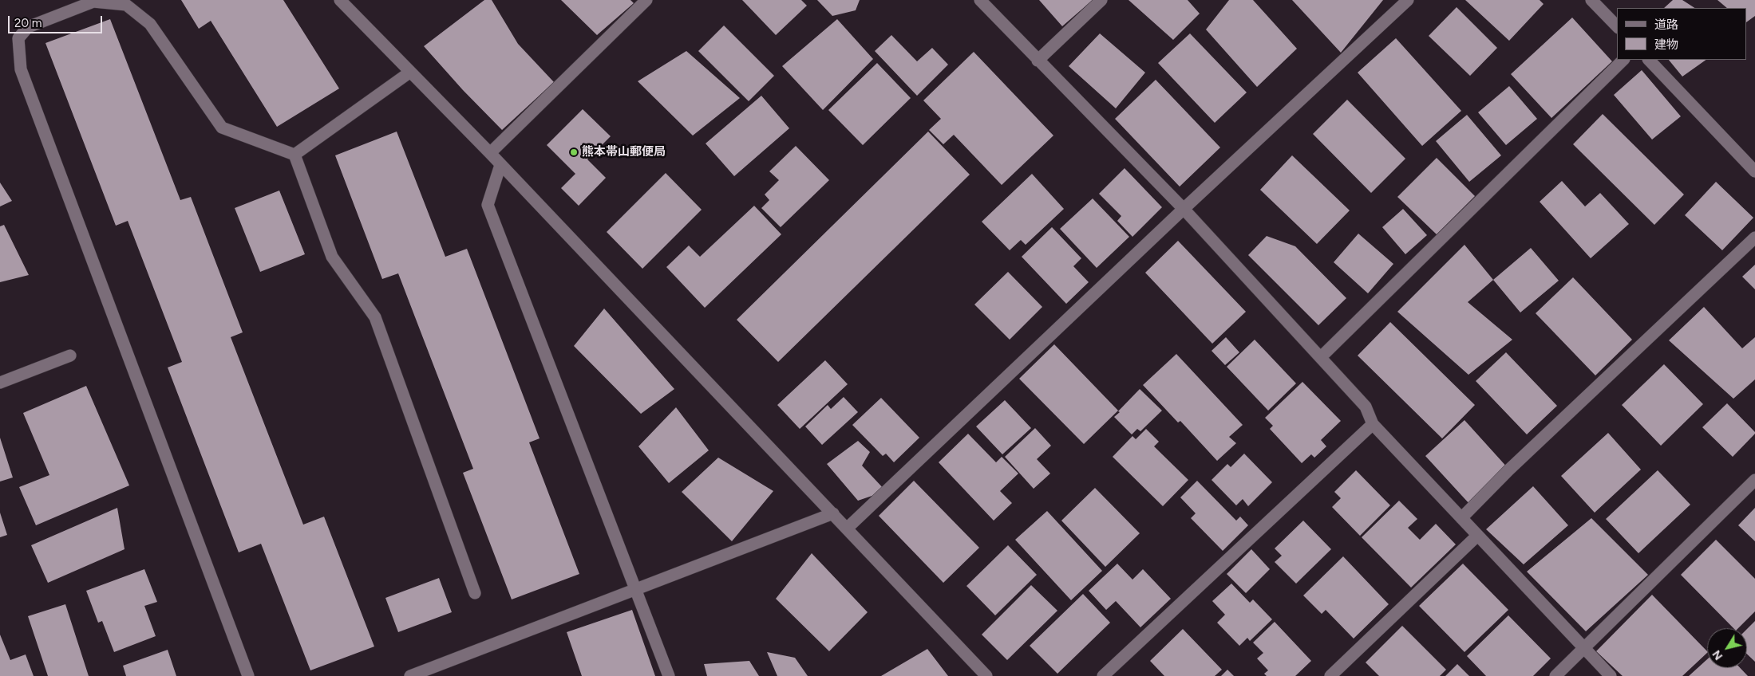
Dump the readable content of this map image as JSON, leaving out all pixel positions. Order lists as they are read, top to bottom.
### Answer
{
  "places": ["熊本帯山郵便局"],
  "legend": ["道路", "建物"],
  "scale_bar": "20 m",
  "north": "bottom left"
}
